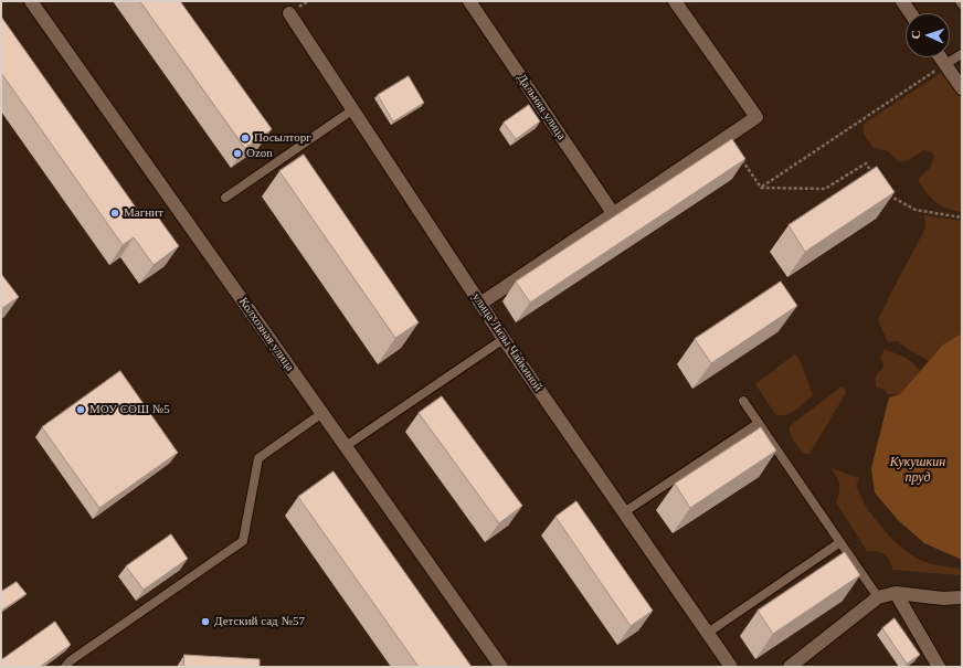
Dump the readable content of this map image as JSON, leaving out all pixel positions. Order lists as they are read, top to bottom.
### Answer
{
  "streets": {
    "street": ["Дальняя улица", "Колхозная улица", "улица Лизы Чайкиной"]
  },
  "water": ["Кукушкин пруд"],
  "places": [
    "Посылторг",
    "Ozon",
    "Магнит",
    "МОУ СОШ №5",
    "Детский сад №57"
  ],
  "north": "left"
}
